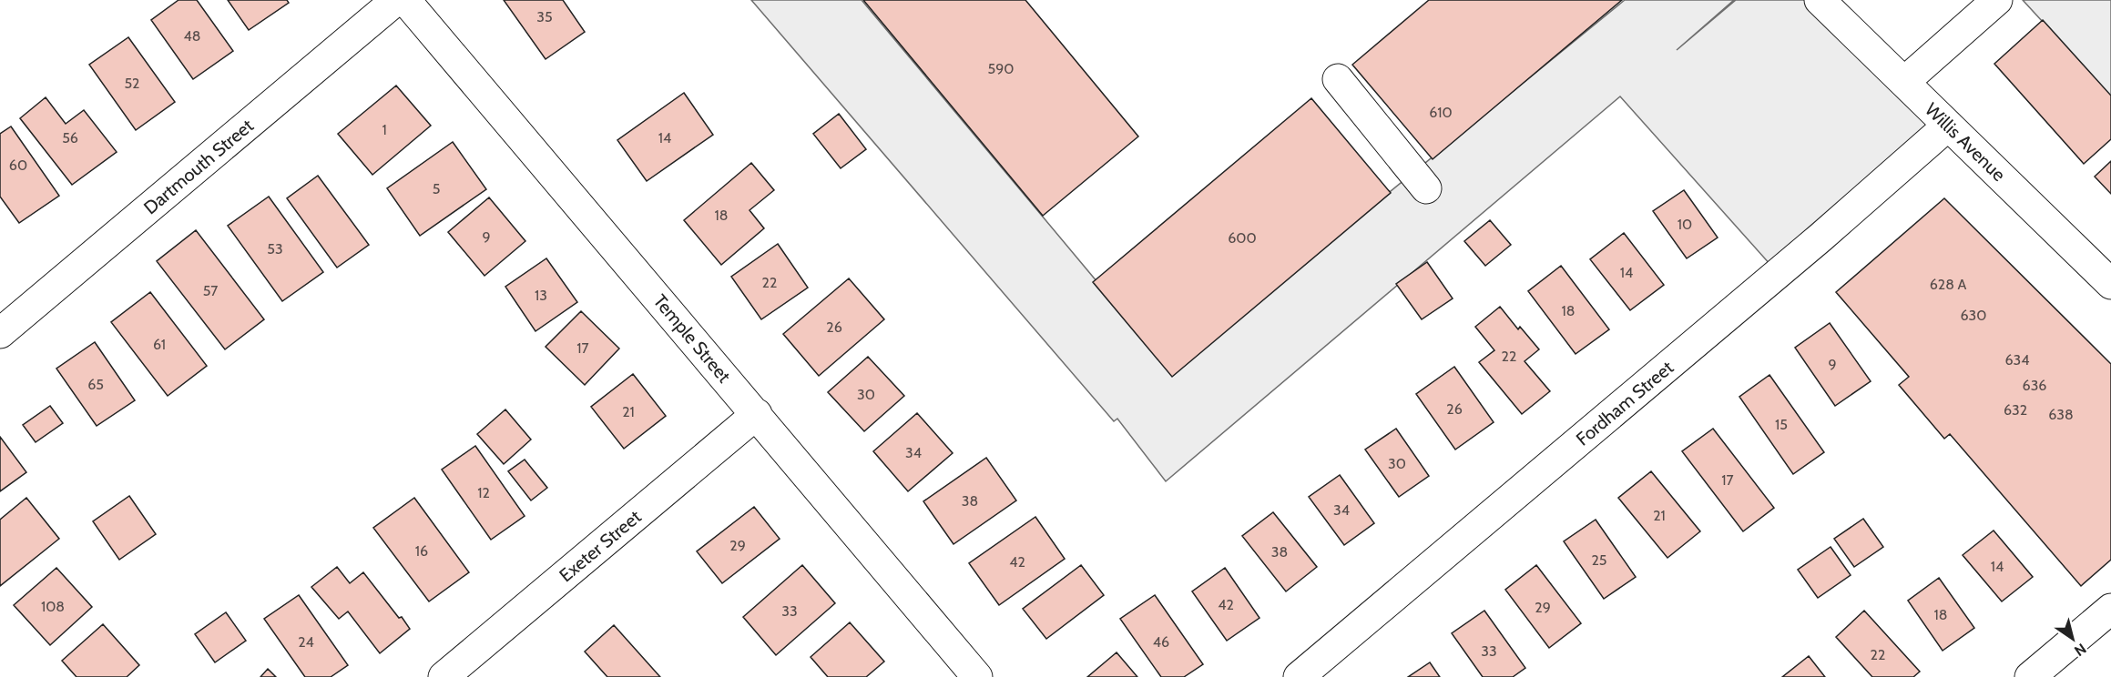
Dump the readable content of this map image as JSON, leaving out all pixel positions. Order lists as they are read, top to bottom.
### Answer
{
  "streets": {
    "street": [
      "Willis Avenue",
      "Dartmouth Street",
      "Temple Street",
      "Fordham Street",
      "Exeter Street"
    ]
  },
  "crossings": [
    ["Willis Avenue", "Fordham Street"],
    ["Temple Street", "Exeter Street"]
  ],
  "house_numbers": [
    "35",
    "48",
    "590",
    "52",
    "610",
    "1",
    "56",
    "14",
    "60",
    "5",
    "18",
    "10",
    "9",
    "600",
    "53",
    "14",
    "22",
    "628 A",
    "57",
    "13",
    "18",
    "630",
    "26",
    "61",
    "17",
    "22",
    "634",
    "9",
    "65",
    "636",
    "30",
    "26",
    "632",
    "21",
    "638",
    "15",
    "34",
    "30",
    "17",
    "12",
    "38",
    "34",
    "21",
    "29",
    "16",
    "38",
    "25",
    "42",
    "14",
    "42",
    "108",
    "29",
    "33",
    "18",
    "24",
    "46",
    "33",
    "22"
  ],
  "north": "bottom right"
}
